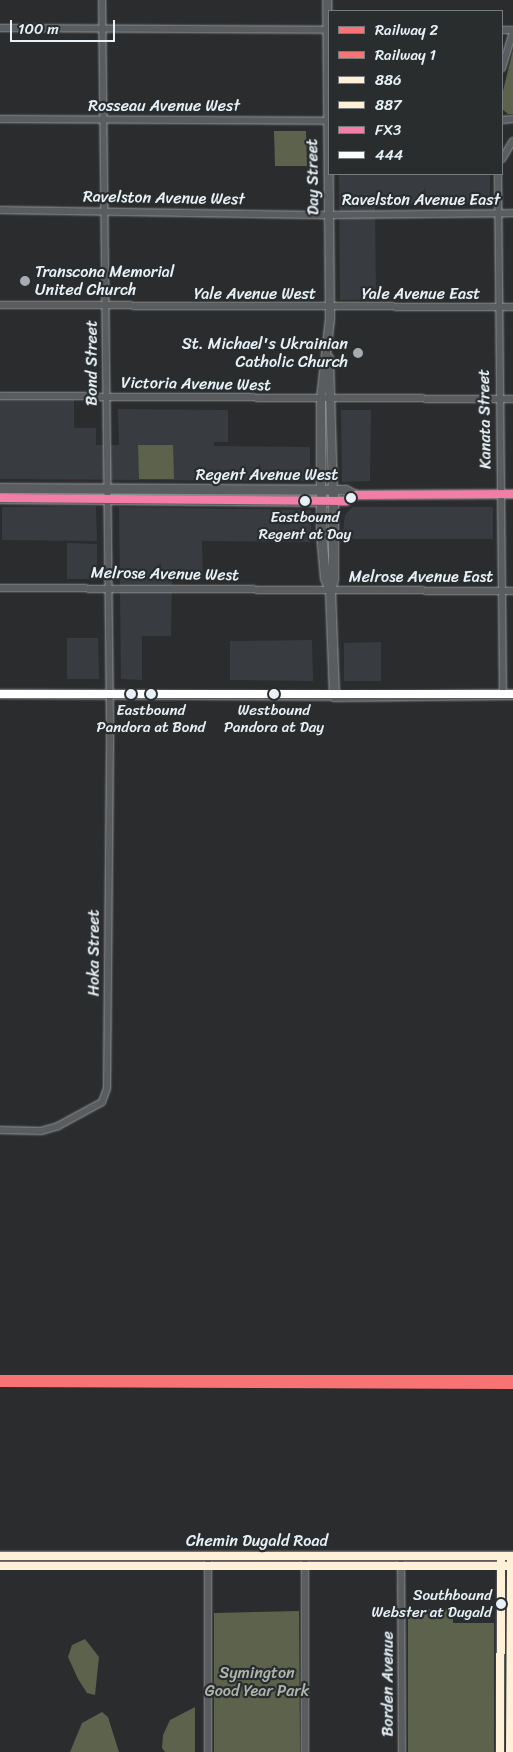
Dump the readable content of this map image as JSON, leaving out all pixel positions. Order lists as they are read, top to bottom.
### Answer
{
  "streets": {
    "main road": ["Day Street", "Regent Avenue West", "Chemin Dugald Road"],
    "street": [
      "Rosseau Avenue West",
      "Ravelston Avenue West",
      "Ravelston Avenue East",
      "Yale Avenue West",
      "Yale Avenue East",
      "Bond Street",
      "Victoria Avenue West",
      "Kanata Street",
      "Melrose Avenue West",
      "Melrose Avenue East",
      "Hoka Street",
      "Borden Avenue"
    ]
  },
  "crossings": [
    ["Rosseau Avenue West", "Day Street"],
    ["Rosseau Avenue West", "Bond Street"],
    ["Day Street", "Ravelston Avenue West"],
    ["Day Street", "Ravelston Avenue East"],
    ["Day Street", "Yale Avenue West"],
    ["Day Street", "Yale Avenue East"],
    ["Day Street", "Victoria Avenue West"],
    ["Day Street", "Regent Avenue West"],
    ["Day Street", "Melrose Avenue West"],
    ["Day Street", "Melrose Avenue East"],
    ["Ravelston Avenue West", "Ravelston Avenue East"],
    ["Ravelston Avenue West", "Bond Street"],
    ["Ravelston Avenue East", "Kanata Street"],
    ["Yale Avenue West", "Yale Avenue East"],
    ["Yale Avenue West", "Bond Street"],
    ["Yale Avenue East", "Kanata Street"],
    ["Bond Street", "Victoria Avenue West"],
    ["Bond Street", "Regent Avenue West"],
    ["Bond Street", "Melrose Avenue West"],
    ["Bond Street", "Hoka Street"],
    ["Victoria Avenue West", "Kanata Street"],
    ["Kanata Street", "Melrose Avenue East"],
    ["Melrose Avenue West", "Melrose Avenue East"],
    ["Chemin Dugald Road", "Borden Avenue"]
  ],
  "parks": ["Symington Good Year Park"],
  "places": [
    "Transcona Memorial United Church",
    "St. Michael's Ukrainian Catholic Church",
    "Eastbound Regent at Day",
    "Eastbound Pandora at Bond",
    "Westbound Pandora at Day",
    "Southbound Webster at Dugald"
  ],
  "lines": [
    "transit line FX3",
    "transit line 444",
    "rail line 1",
    "rail line 2",
    "transit line 886",
    "transit line 887"
  ],
  "legend": [
    "Railway 2",
    "Railway 1",
    "886",
    "887",
    "FX3",
    "444"
  ],
  "scale_bar": "100 m"
}
